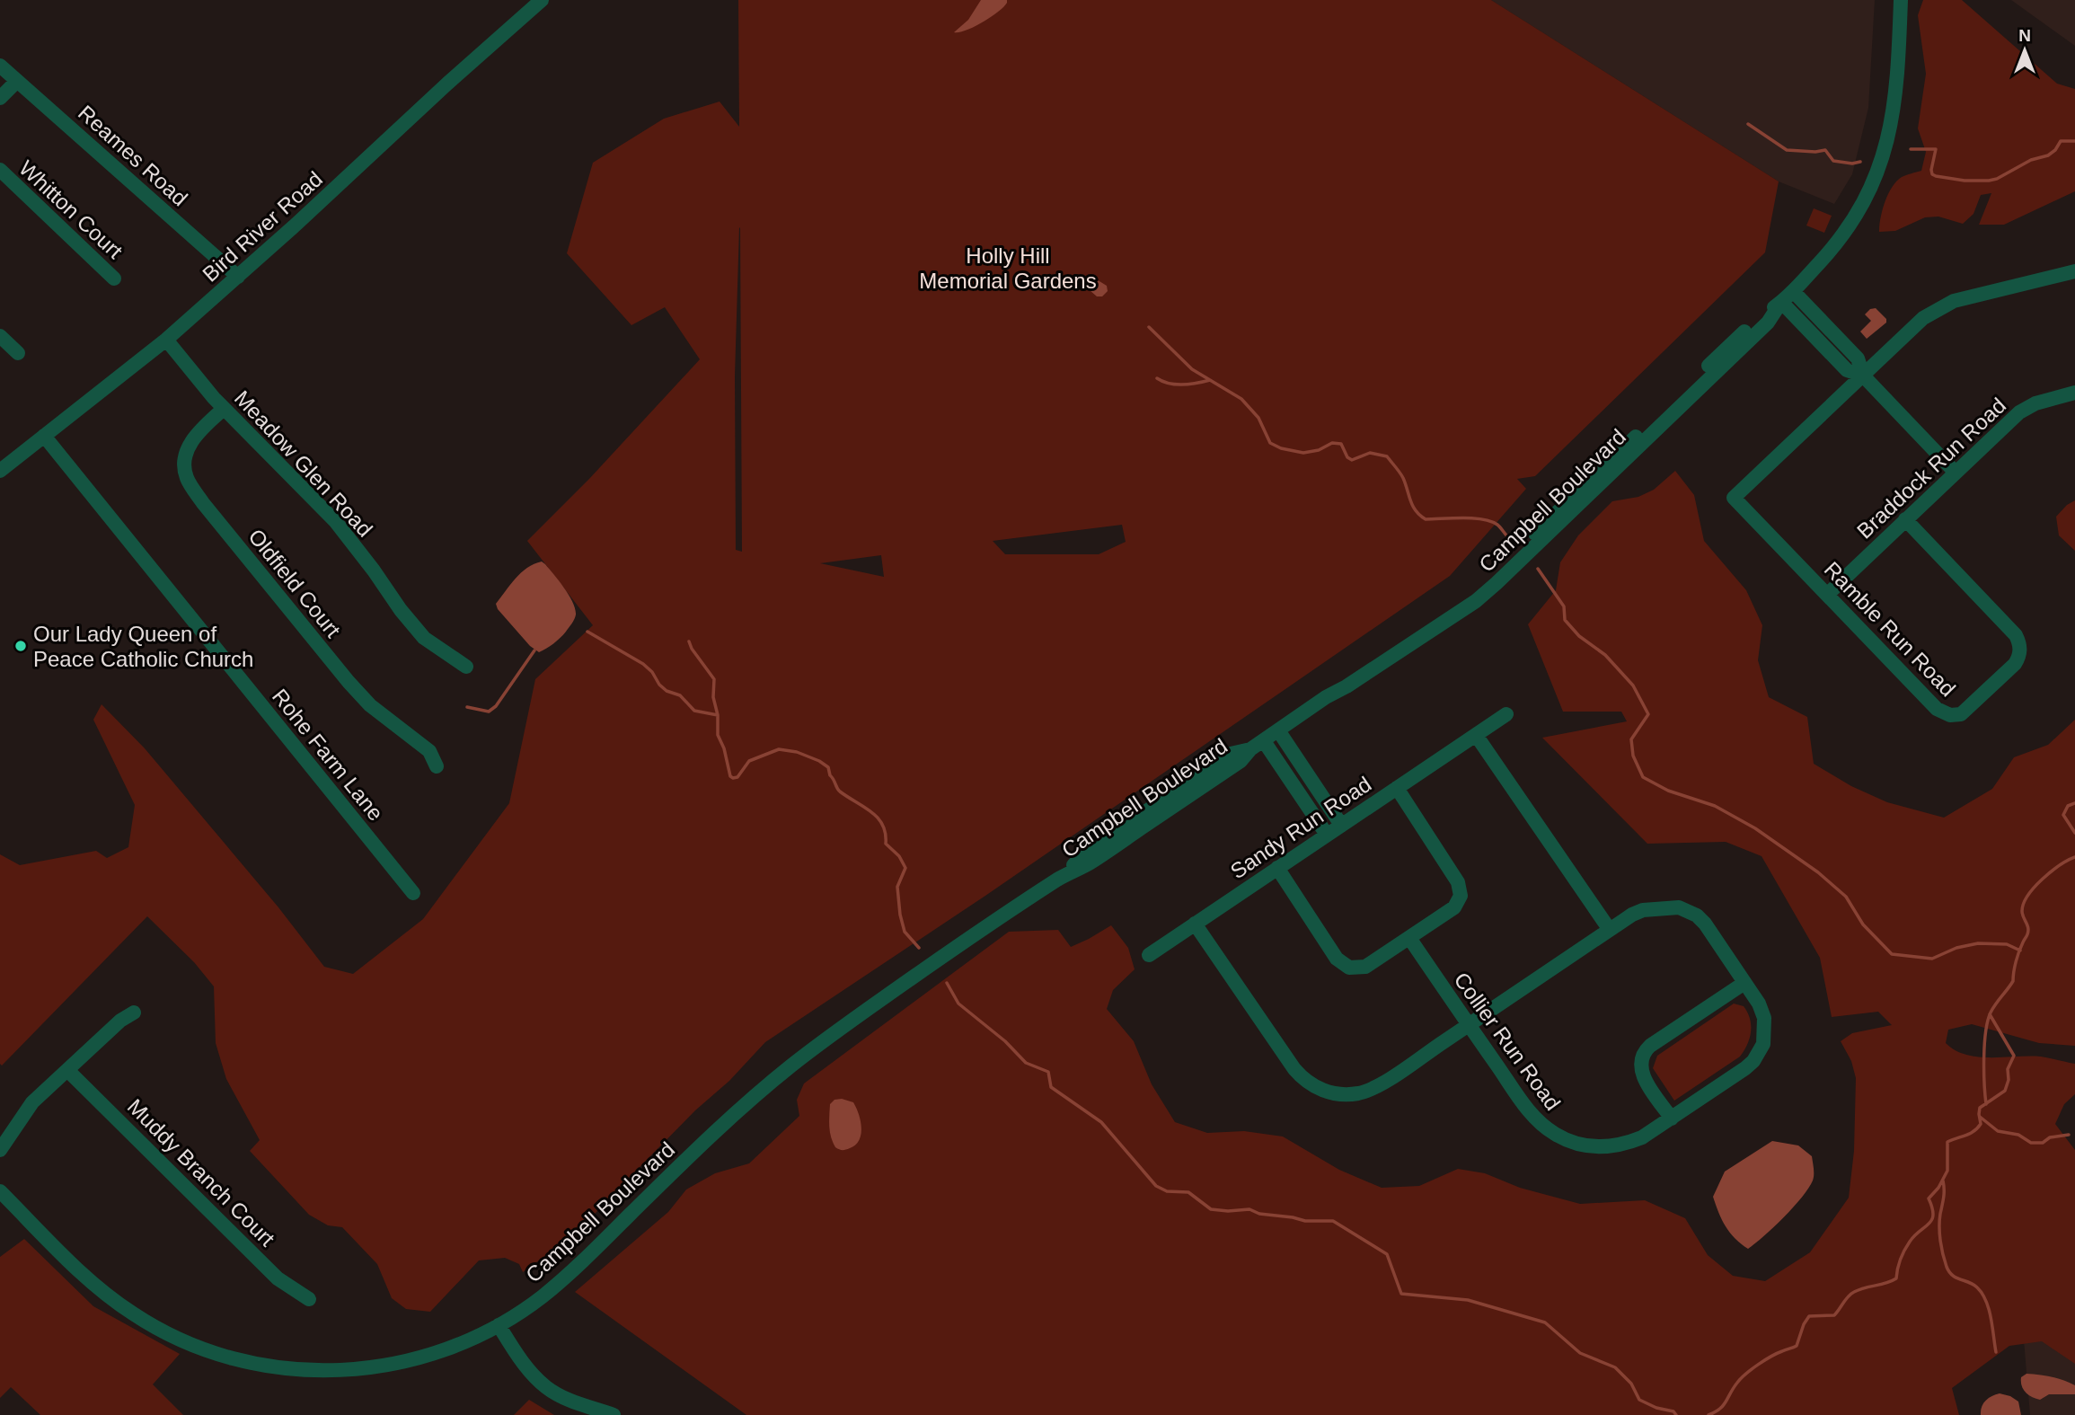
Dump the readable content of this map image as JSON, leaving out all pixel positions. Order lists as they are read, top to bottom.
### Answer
{
  "streets": {
    "street": [
      "Reames Road",
      "Whitton Court",
      "Bird River Road",
      "Meadow Glen Road",
      "Braddock Run Road",
      "Campbell Boulevard",
      "Oldfield Court",
      "Ramble Run Road",
      "Rohe Farm Lane",
      "Sandy Run Road",
      "Collier Run Road",
      "Muddy Branch Court"
    ]
  },
  "crossings": [
    ["Reames Road", "Bird River Road"],
    ["Bird River Road", "Meadow Glen Road"],
    ["Bird River Road", "Rohe Farm Lane"],
    ["Meadow Glen Road", "Oldfield Court"],
    ["Braddock Run Road", "Ramble Run Road"],
    ["Sandy Run Road", "Collier Run Road"]
  ],
  "parks": ["Holly Hill Memorial Gardens"],
  "places": ["Our Lady Queen of Peace Catholic Church"],
  "north": "top"
}
